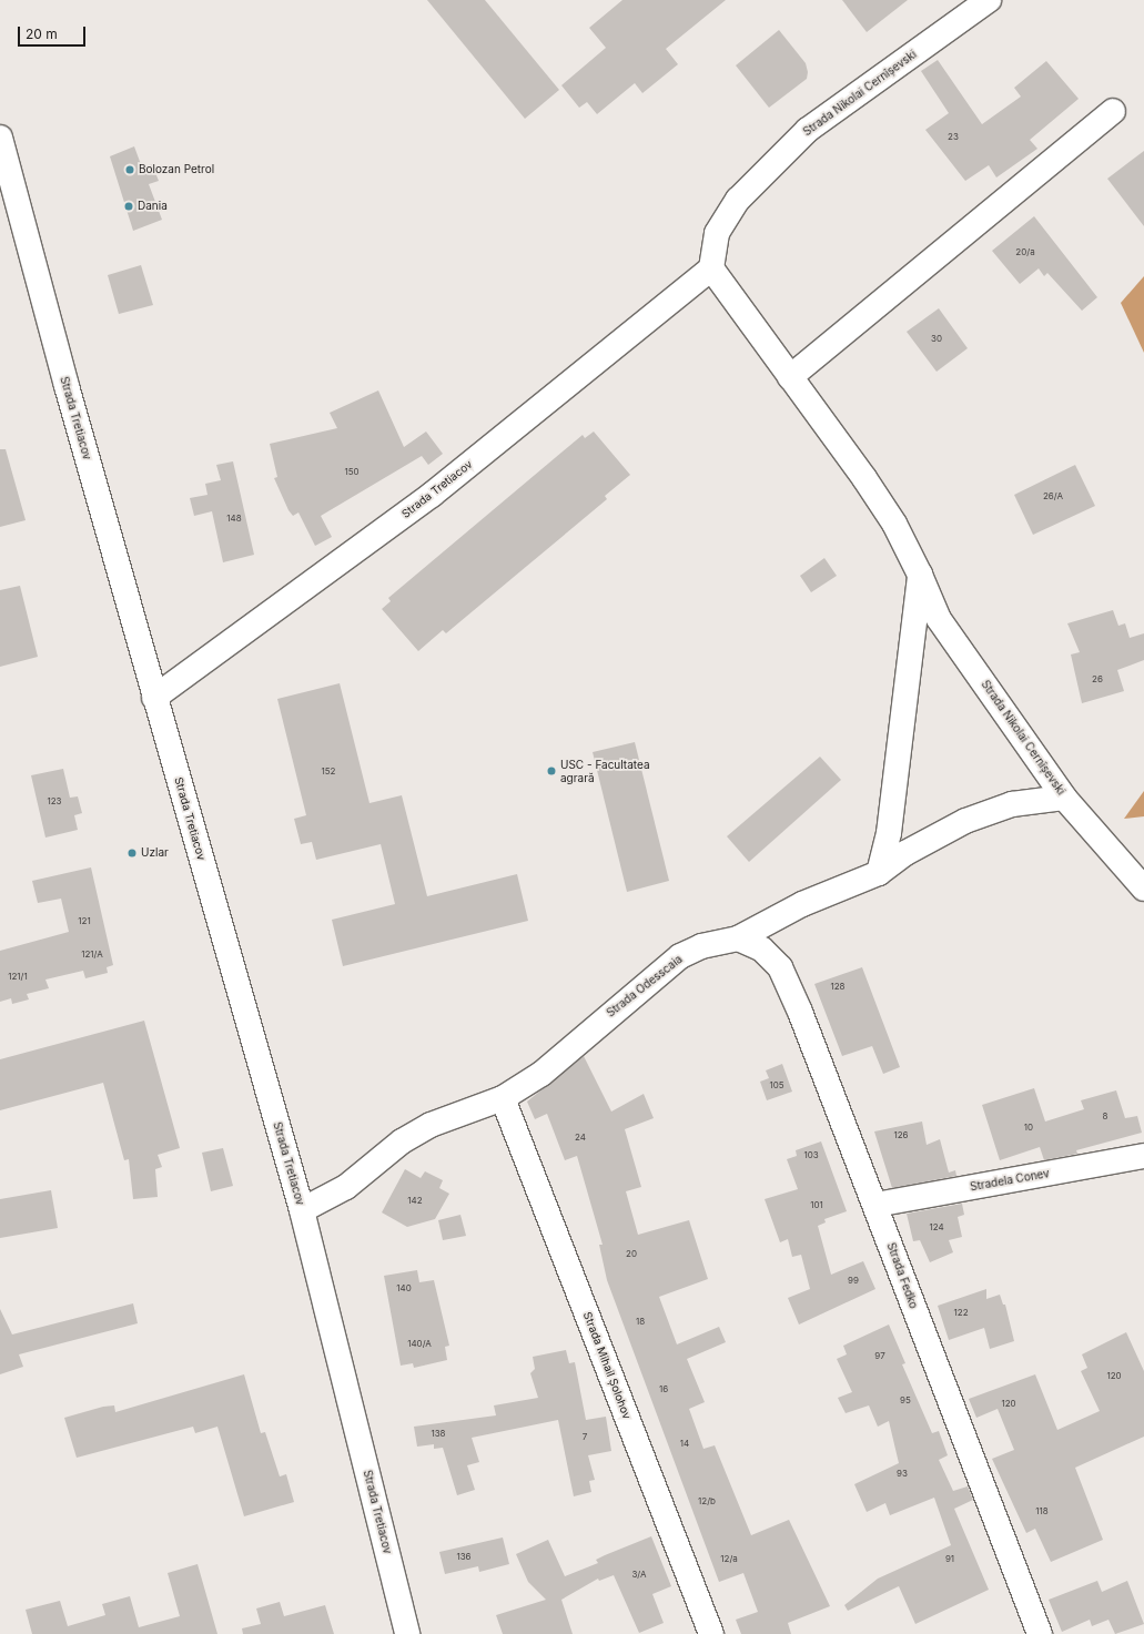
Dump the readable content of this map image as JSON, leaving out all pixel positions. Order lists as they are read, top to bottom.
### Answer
{
  "streets": {
    "street": [
      "Strada Nikolai Cernîșevski",
      "Strada Tretiacov",
      "Strada Odesscaia",
      "Stradela Conev",
      "Strada Fedko",
      "Strada Mihail Șolohov"
    ]
  },
  "crossings": [
    ["Strada Nikolai Cernîșevski", "Strada Tretiacov"],
    ["Strada Nikolai Cernîșevski", "Strada Odesscaia"],
    ["Strada Tretiacov", "Strada Odesscaia"],
    ["Strada Odesscaia", "Strada Fedko"],
    ["Strada Odesscaia", "Strada Mihail Șolohov"],
    ["Stradela Conev", "Strada Fedko"]
  ],
  "places": [
    "Bolozan Petrol",
    "Dania",
    "USC - Facultatea agrară",
    "Uzlar"
  ],
  "house_numbers": [
    "23",
    "20/a",
    "30",
    "150",
    "26/A",
    "148",
    "26",
    "152",
    "123",
    "121",
    "121/A",
    "121/1",
    "128",
    "105",
    "8",
    "10",
    "126",
    "24",
    "103",
    "142",
    "101",
    "124",
    "20",
    "99",
    "140",
    "122",
    "18",
    "140/A",
    "97",
    "120",
    "16",
    "95",
    "120",
    "138",
    "7",
    "14",
    "93",
    "12/b",
    "118",
    "136",
    "12/a",
    "91",
    "3/A"
  ],
  "scale_bar": "20 m"
}
